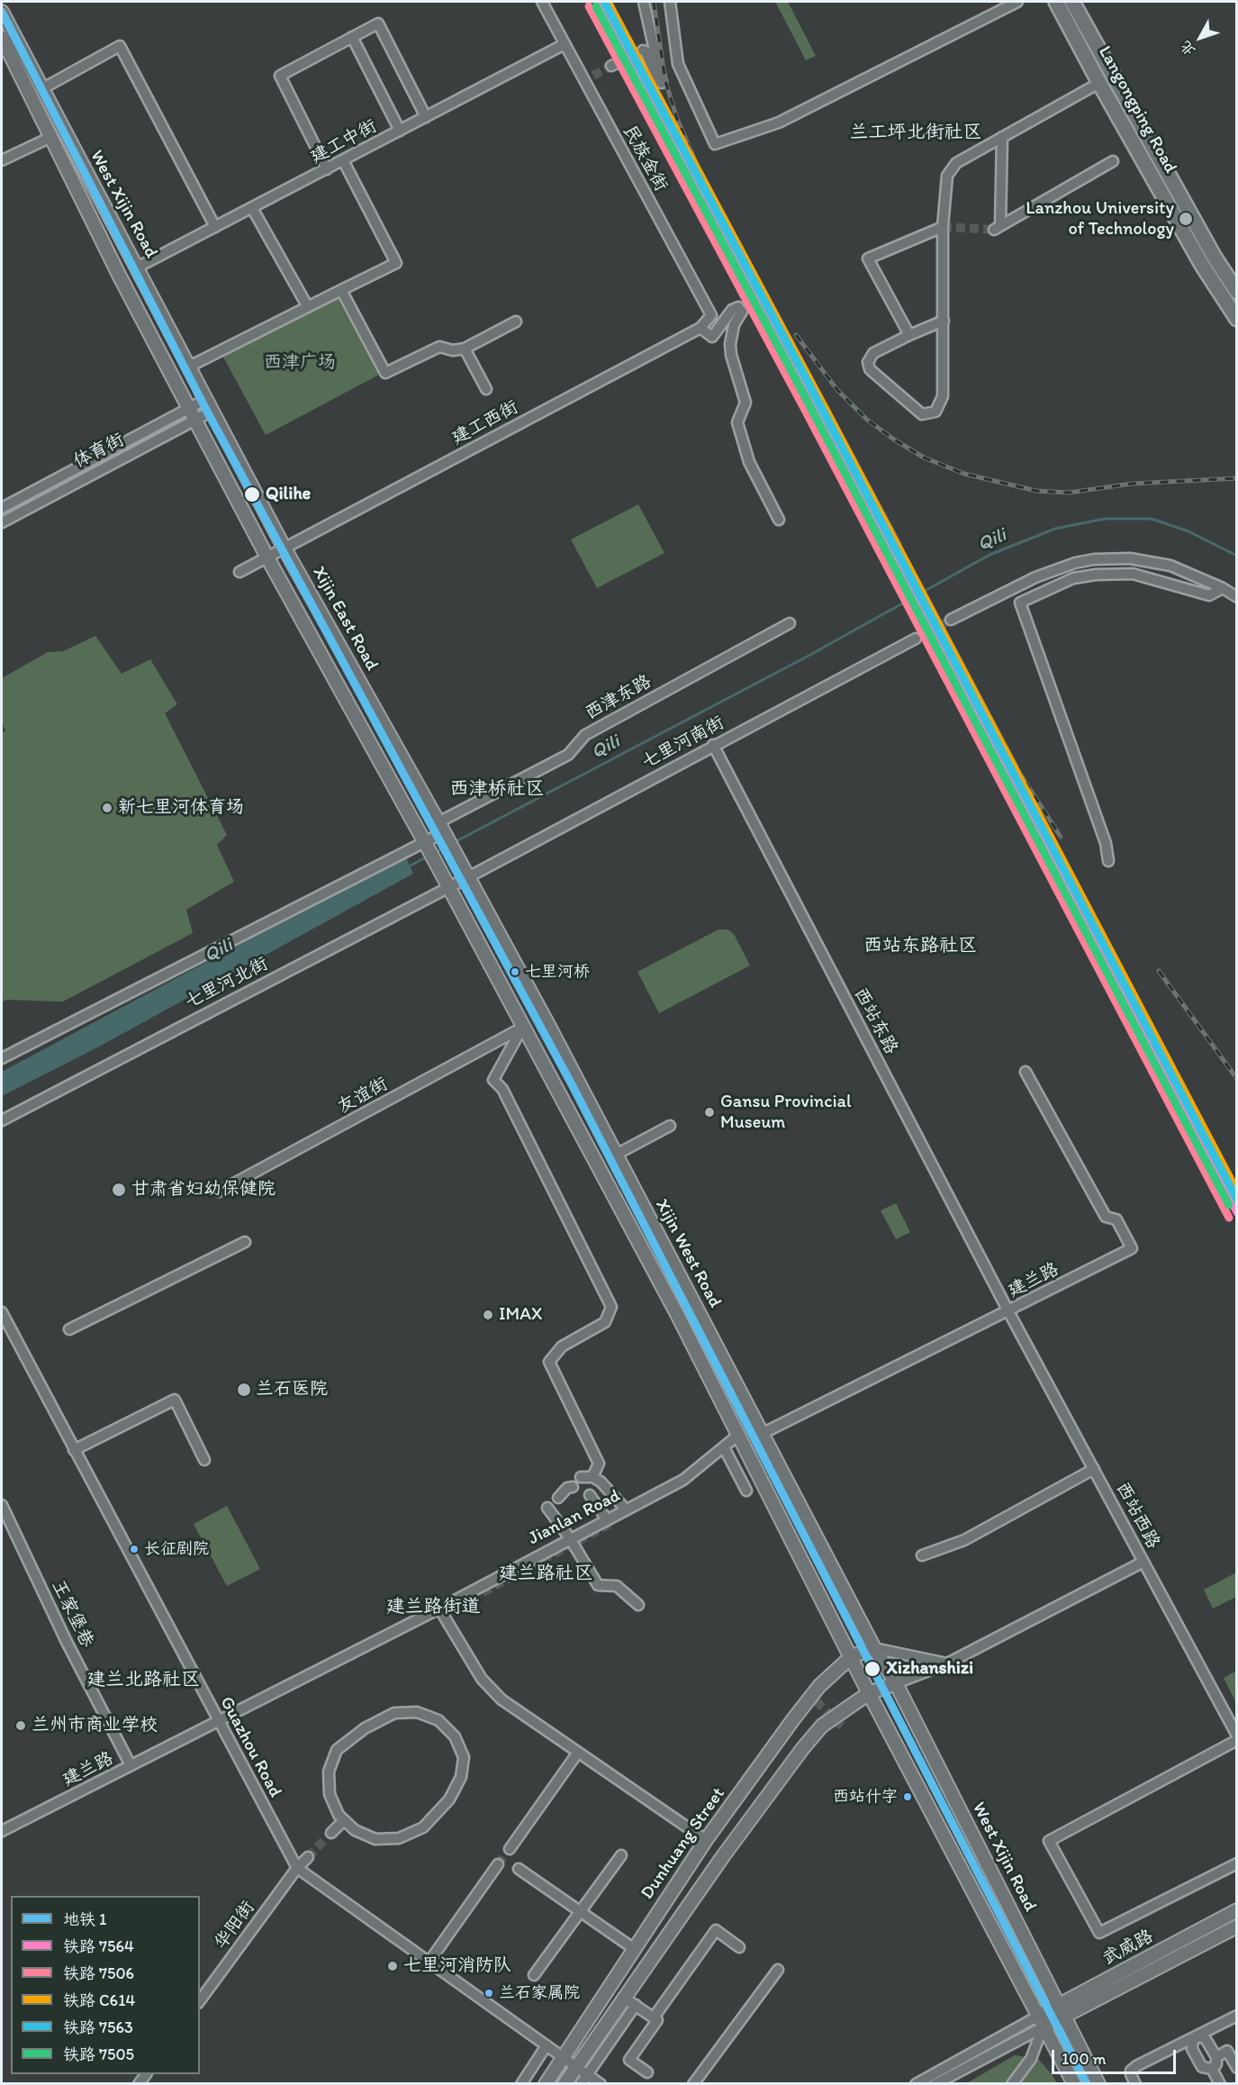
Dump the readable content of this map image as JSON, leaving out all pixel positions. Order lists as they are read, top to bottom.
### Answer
{
  "streets": {
    "highway": ["Langongping Road"],
    "main road": [
      "West Xijin Road",
      "Xijin East Road",
      "Xijin West Road",
      "Dunhuang Street",
      "武威路"
    ],
    "street": [
      "建工中街",
      "民族金街",
      "建工西街",
      "体育街",
      "西津东路",
      "七里河南街",
      "七里河北街",
      "西站东路",
      "友谊街",
      "建兰路",
      "西站西路",
      "Jianlan Road",
      "王家堡巷",
      "Guazhou Road",
      "华阳街"
    ]
  },
  "crossings": [
    ["建工中街", "民族金街"],
    ["建工中街", "West Xijin Road"],
    ["民族金街", "建工西街"],
    ["West Xijin Road", "体育街"],
    ["West Xijin Road", "Xijin East Road"],
    ["West Xijin Road", "Xijin West Road"],
    ["West Xijin Road", "Dunhuang Street"],
    ["West Xijin Road", "武威路"],
    ["建工西街", "Xijin East Road"],
    ["体育街", "Xijin East Road"],
    ["Xijin East Road", "西津东路"],
    ["Xijin East Road", "七里河北街"],
    ["西津东路", "七里河北街"],
    ["七里河南街", "七里河北街"],
    ["七里河南街", "西站东路"],
    ["七里河南街", "Xijin West Road"],
    ["七里河北街", "Xijin West Road"],
    ["西站东路", "建兰路"],
    ["西站东路", "西站西路"],
    ["Xijin West Road", "建兰路"],
    ["Xijin West Road", "Dunhuang Street"],
    ["建兰路", "西站西路"],
    ["建兰路", "Jianlan Road"],
    ["建兰路", "王家堡巷"],
    ["建兰路", "Guazhou Road"],
    ["Jianlan Road", "Guazhou Road"],
    ["Guazhou Road", "Dunhuang Street"],
    ["Guazhou Road", "华阳街"]
  ],
  "districts": [
    "兰工坪北街社区",
    "西津桥社区",
    "西站东路社区",
    "建兰路社区",
    "建兰路街道",
    "建兰北路社区"
  ],
  "water": ["Qili"],
  "parks": ["西津广场"],
  "places": [
    "Lanzhou University of Technology",
    "Qilihe",
    "新七里河体育场",
    "七里河桥",
    "Gansu Provincial Museum",
    "甘肃省妇幼保健院",
    "IMAX",
    "兰石医院",
    "长征剧院",
    "Xizhanshizi",
    "兰州市商业学校",
    "西站什字",
    "七里河消防队",
    "兰石家属院"
  ],
  "lines": [
    "rail line 7564",
    "rail line C614",
    "rail line 7563",
    "rail line 7506",
    "rail line 7505",
    "metro line 1"
  ],
  "legend": [
    "地铁 1",
    "铁路 7564",
    "铁路 7506",
    "铁路 C614",
    "铁路 7563",
    "铁路 7505"
  ],
  "scale_bar": "100 m",
  "north": "bottom left"
}
